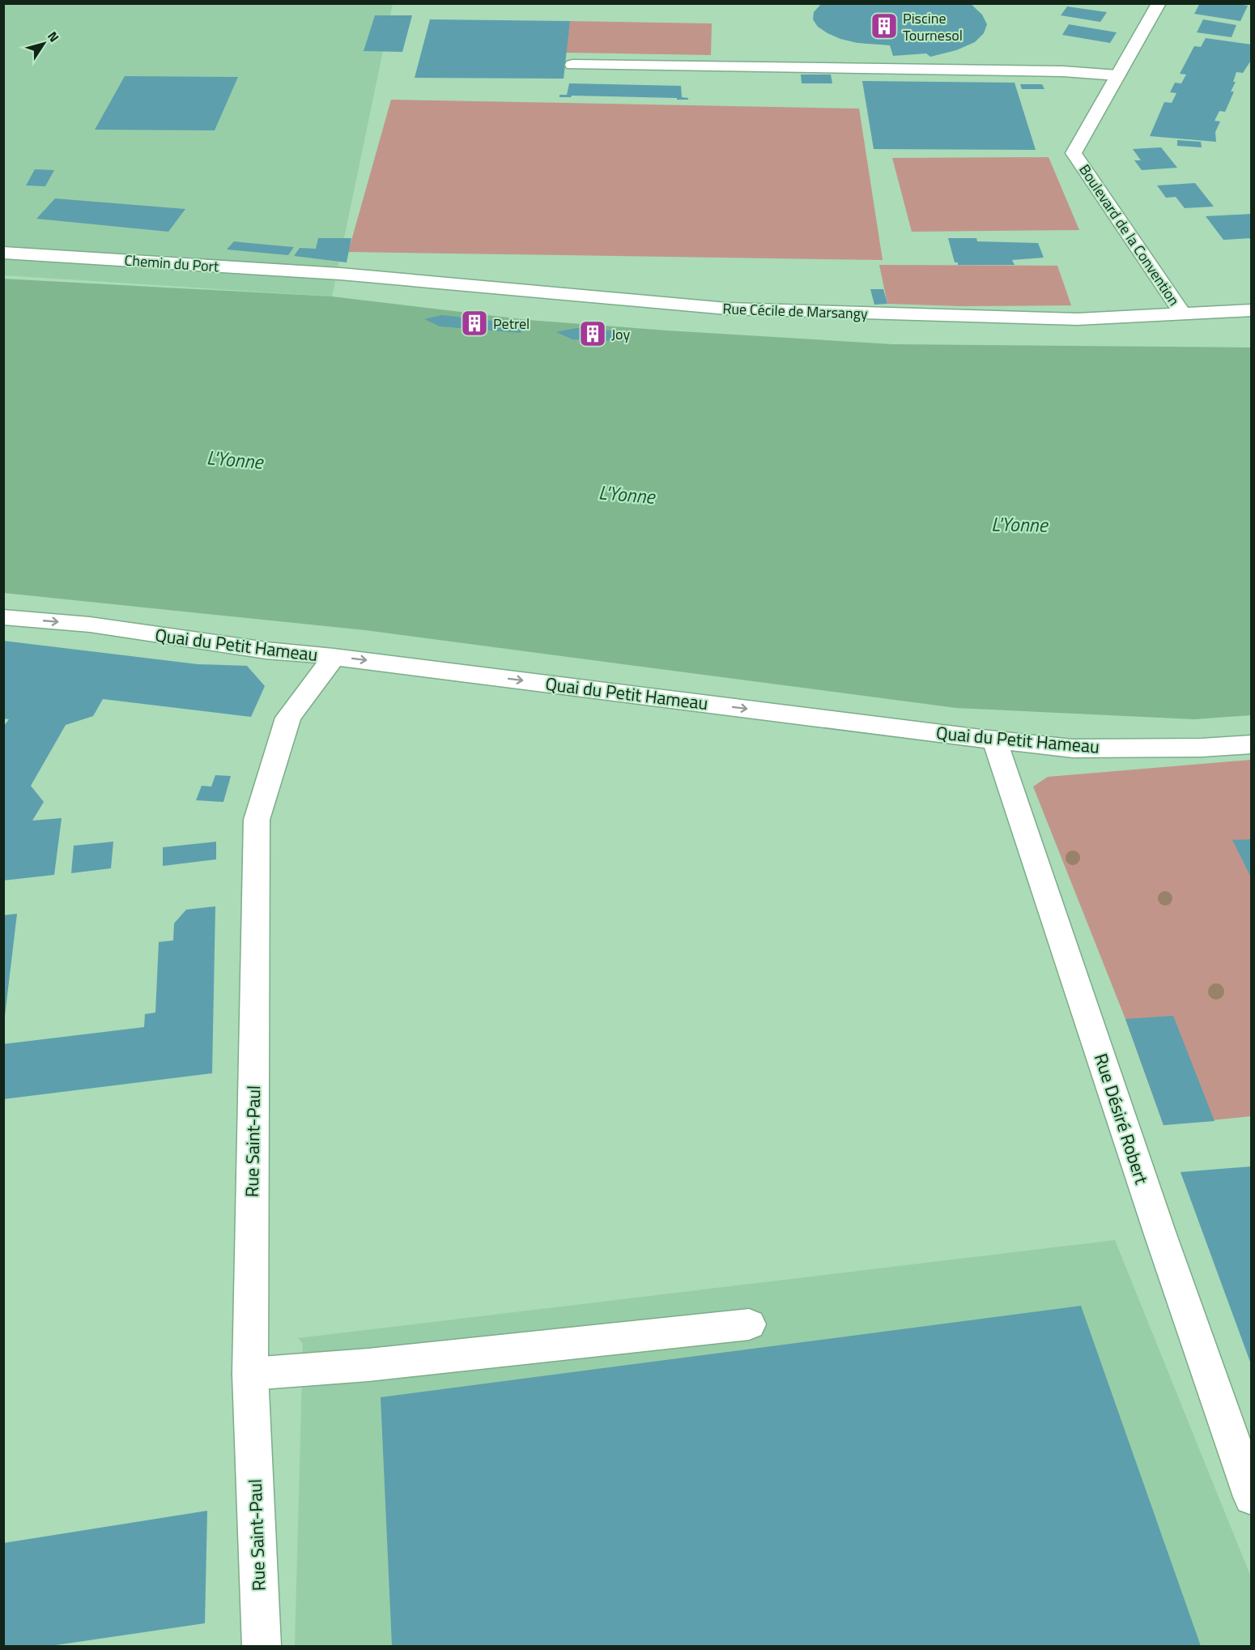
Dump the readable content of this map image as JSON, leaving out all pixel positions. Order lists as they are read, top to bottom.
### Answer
{
  "streets": {
    "street": [
      "Boulevard de la Convention",
      "Chemin du Port",
      "Rue Cécile de Marsangy",
      "Quai du Petit Hameau",
      "Rue Désiré Robert",
      "Rue Saint-Paul"
    ]
  },
  "crossings": [
    ["Boulevard de la Convention", "Rue Cécile de Marsangy"],
    ["Chemin du Port", "Rue Cécile de Marsangy"],
    ["Quai du Petit Hameau", "Rue Désiré Robert"],
    ["Quai du Petit Hameau", "Rue Saint-Paul"]
  ],
  "one_way": ["Quai du Petit Hameau"],
  "water": ["L'Yonne"],
  "places": {
    "building": ["Piscine Tournesol", "Petrel", "Joy"]
  },
  "north": "top right"
}
